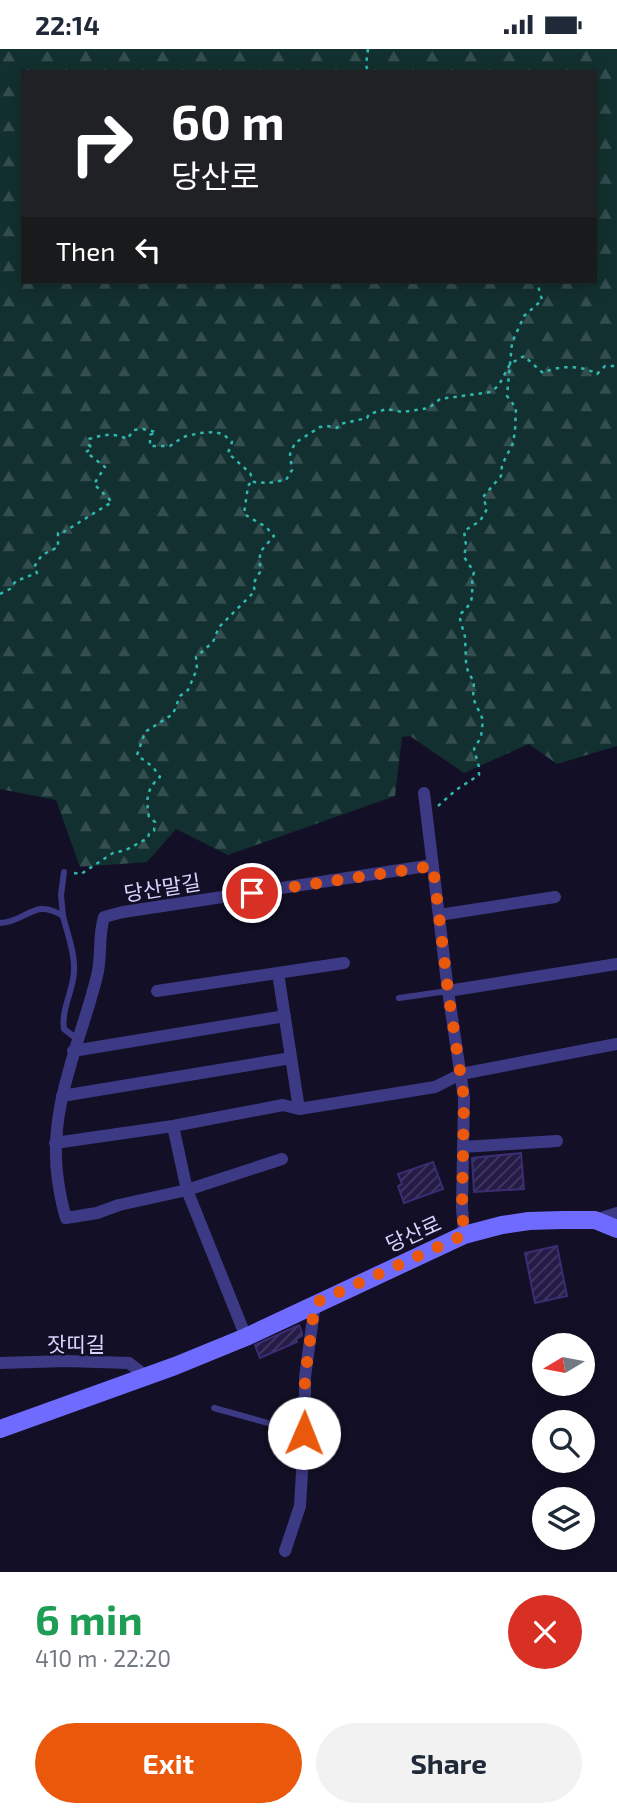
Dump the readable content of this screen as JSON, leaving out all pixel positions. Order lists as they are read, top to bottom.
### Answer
{
  "streets": {
    "street": ["당산말길", "당산로", "잣띠길"]
  },
  "crossings": [
    ["당산로", "잣띠길"]
  ],
  "north": "left",
  "page": {
    "status": "22:14",
    "turn": ["60 m", "당산로"],
    "then": "Then",
    "heading": ["6 min", "410 m · 22:20"],
    "buttons": ["Exit", "Share"]
  }
}
